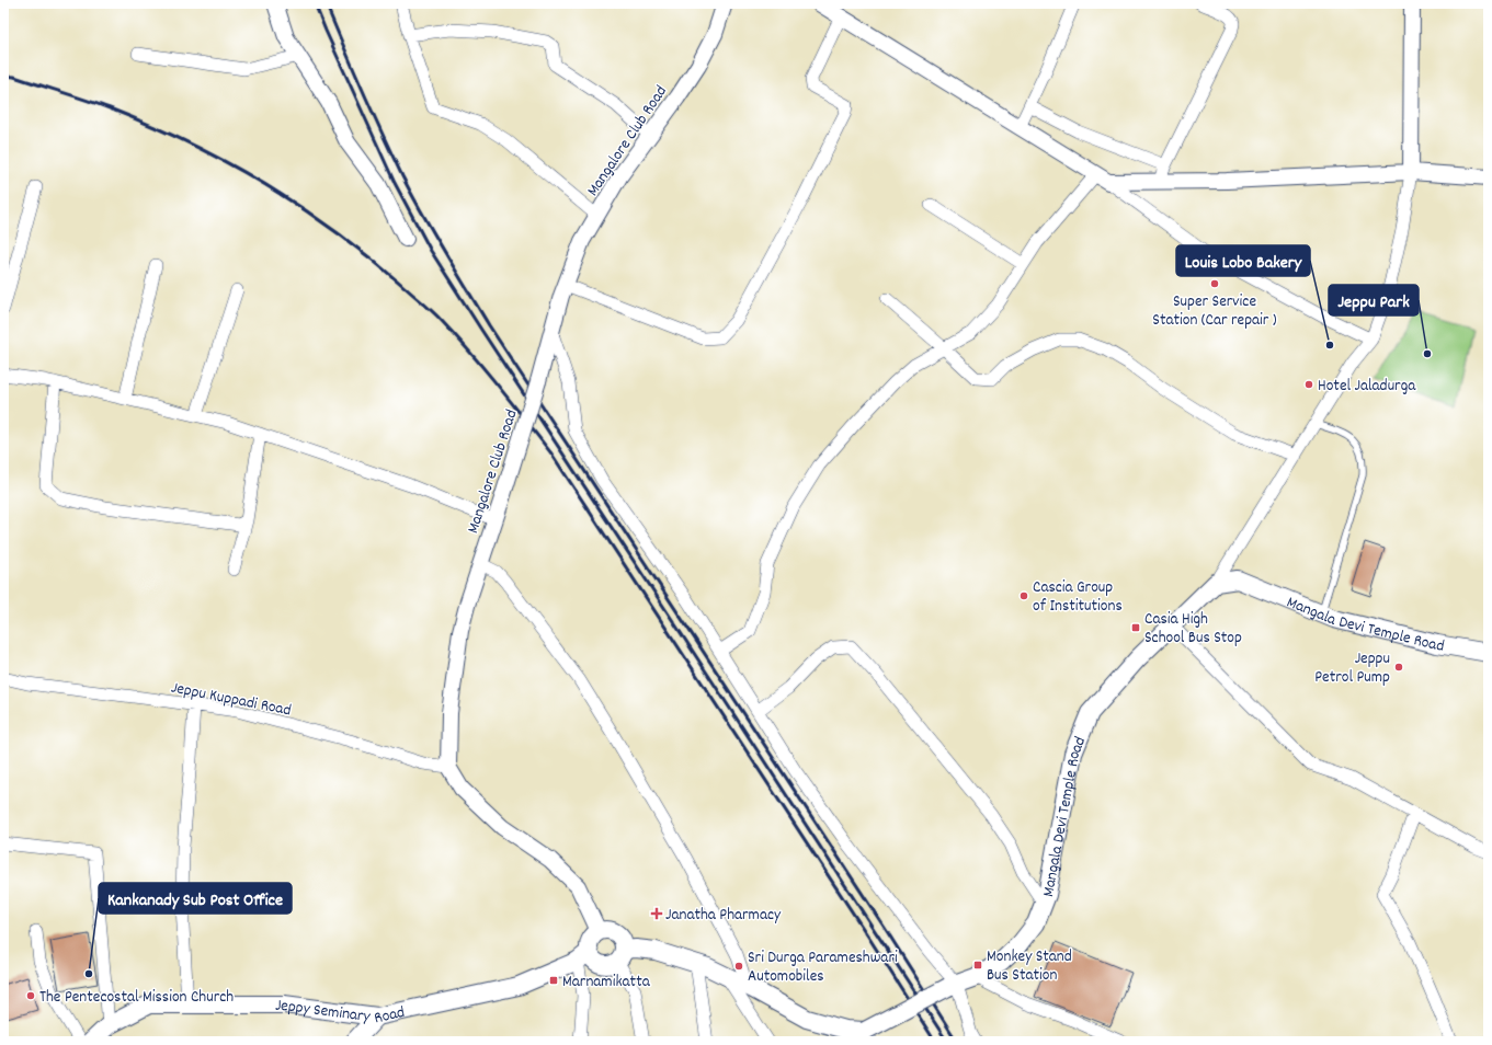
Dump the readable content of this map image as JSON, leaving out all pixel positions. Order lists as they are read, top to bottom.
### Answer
{
  "streets": {
    "main road": ["Mangala Devi Temple Road", "Jeppy Seminary Road"],
    "street": ["Mangalore Club Road", "Jeppu Kuppadi Road"]
  },
  "crossings": [
    ["Mangalore Club Road", "Jeppu Kuppadi Road"],
    ["Mangala Devi Temple Road", "Jeppy Seminary Road"]
  ],
  "places": {
    "other": [
      "Super Service Station (Car repair )",
      "Louis Lobo Bakery",
      "Jeppu Park",
      "Hotel Jaladurga",
      "Cascia Group of Institutions",
      "Jeppu Petrol Pump",
      "Sri Durga Parameshwari Automobiles",
      "Kankanady Sub Post Office",
      "The Pentecostal Mission Church"
    ],
    "transit": ["Casia High School Bus Stop", "Monkey Stand Bus Station", "Marnamikatta"],
    "health": ["Janatha Pharmacy"]
  }
}
